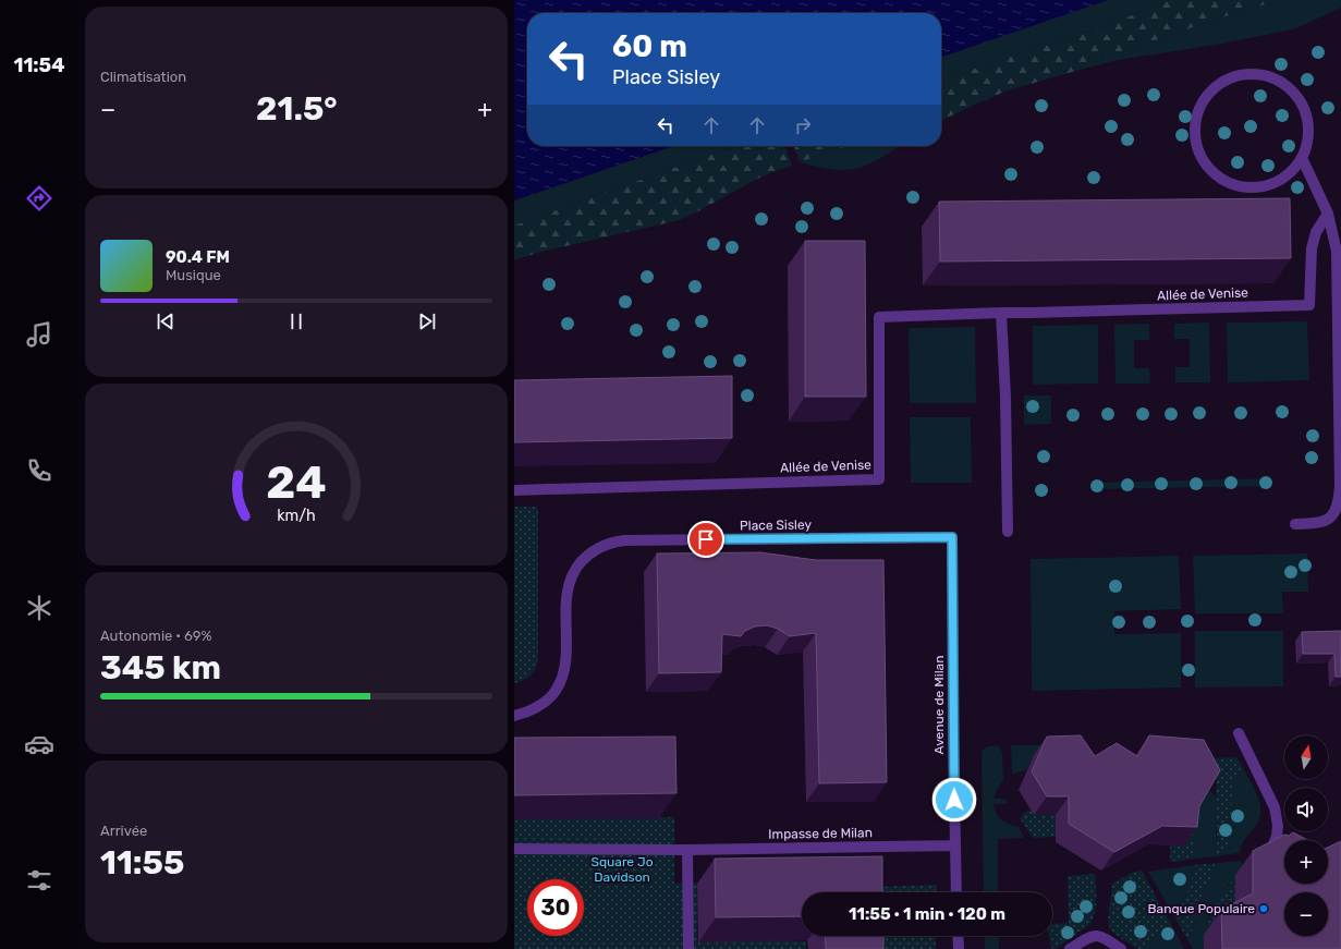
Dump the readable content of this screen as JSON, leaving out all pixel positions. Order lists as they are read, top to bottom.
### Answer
{
  "streets": {
    "street": [
      "Allée de Venise",
      "Place Sisley",
      "Avenue de Milan",
      "Impasse de Milan"
    ]
  },
  "crossings": [
    ["Place Sisley", "Avenue de Milan"],
    ["Avenue de Milan", "Impasse de Milan"]
  ],
  "parks": ["Square Jo Davidson"],
  "places": ["Banque Populaire"],
  "north": "top",
  "page": {
    "tabs": "11:54",
    "tile": [
      "Climatisation",
      ["Autonomie · 69%", "345 km"],
      ["Arrivée", "11:55"]
    ],
    "turn": ["60 m", "Place Sisley"],
    "heat": ["−", "21.5°", "+"],
    "song": ["90.4 FM", "Musique"],
    "map_buttons": ["+", "−"],
    "limit": "30",
    "trip": "11:55 · 1 min · 120 m",
    "gauge": ["24", "km/h"]
  }
}
